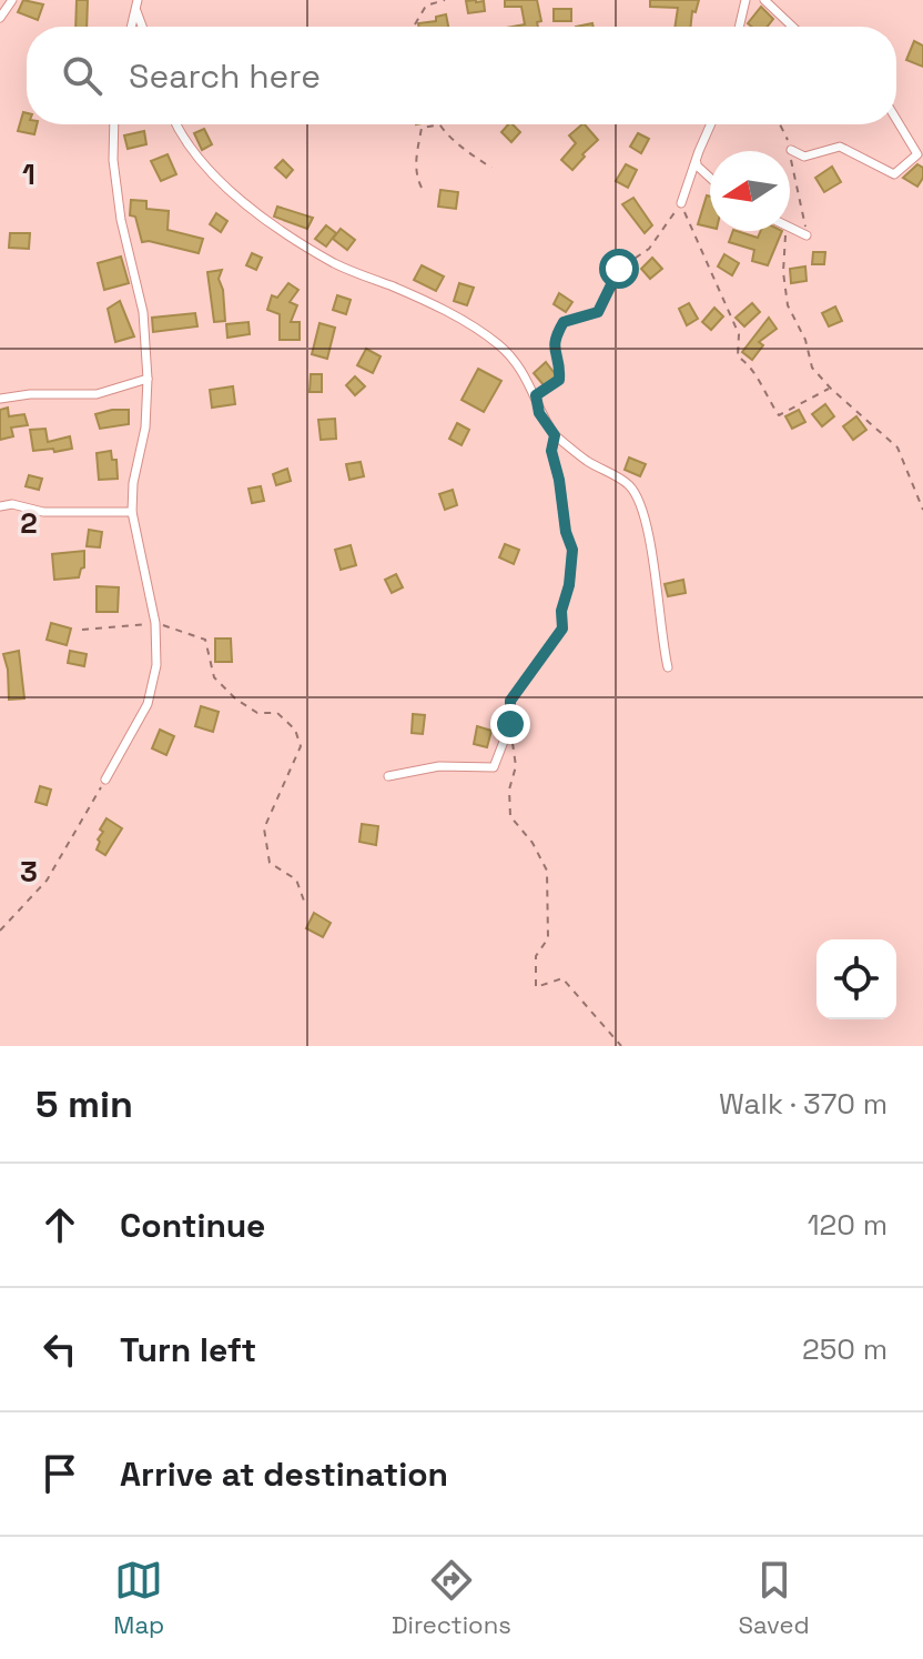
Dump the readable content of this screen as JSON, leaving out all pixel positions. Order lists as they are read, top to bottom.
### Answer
{
  "north": "left",
  "page": {
    "search": "Search here",
    "heading": ["5 min", "Walk · 370 m"],
    "list": [
      ["Continue", "120 m"],
      ["Turn left", "250 m"],
      "Arrive at destination"
    ],
    "nav": ["Map", "Directions", "Saved"]
  },
  "grid": {
    "rows": ["1", "2", "3"]
  }
}
